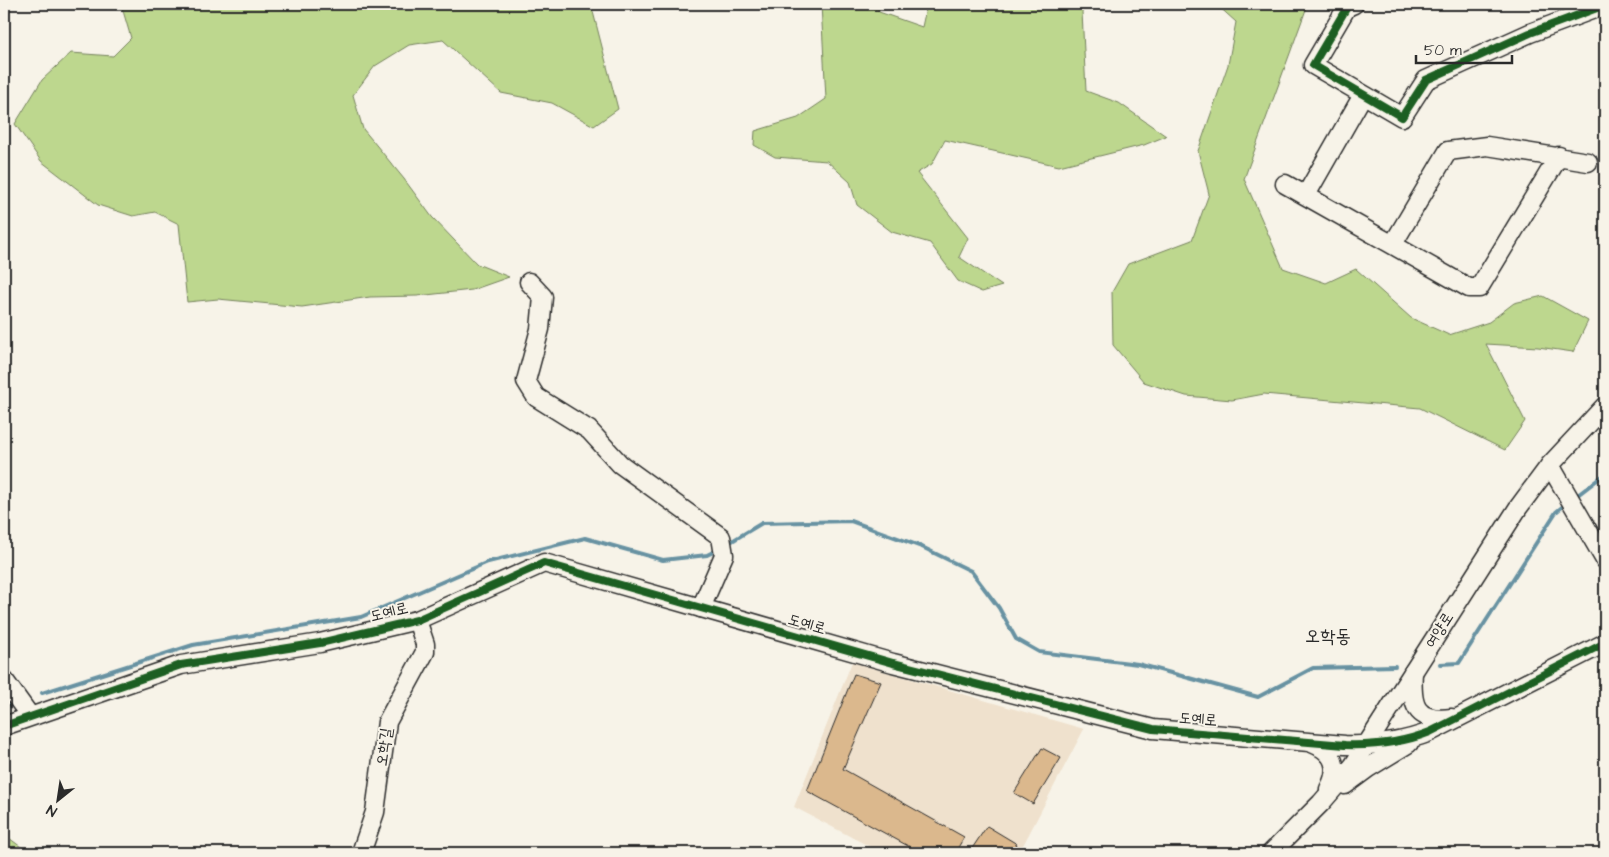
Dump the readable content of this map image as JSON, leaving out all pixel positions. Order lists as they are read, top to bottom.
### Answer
{
  "streets": {
    "street": ["도예로", "여양로", "오학길"]
  },
  "crossings": [
    ["도예로", "여양로"],
    ["도예로", "오학길"]
  ],
  "districts": ["오학동"],
  "scale_bar": "50 m",
  "north": "bottom left"
}
